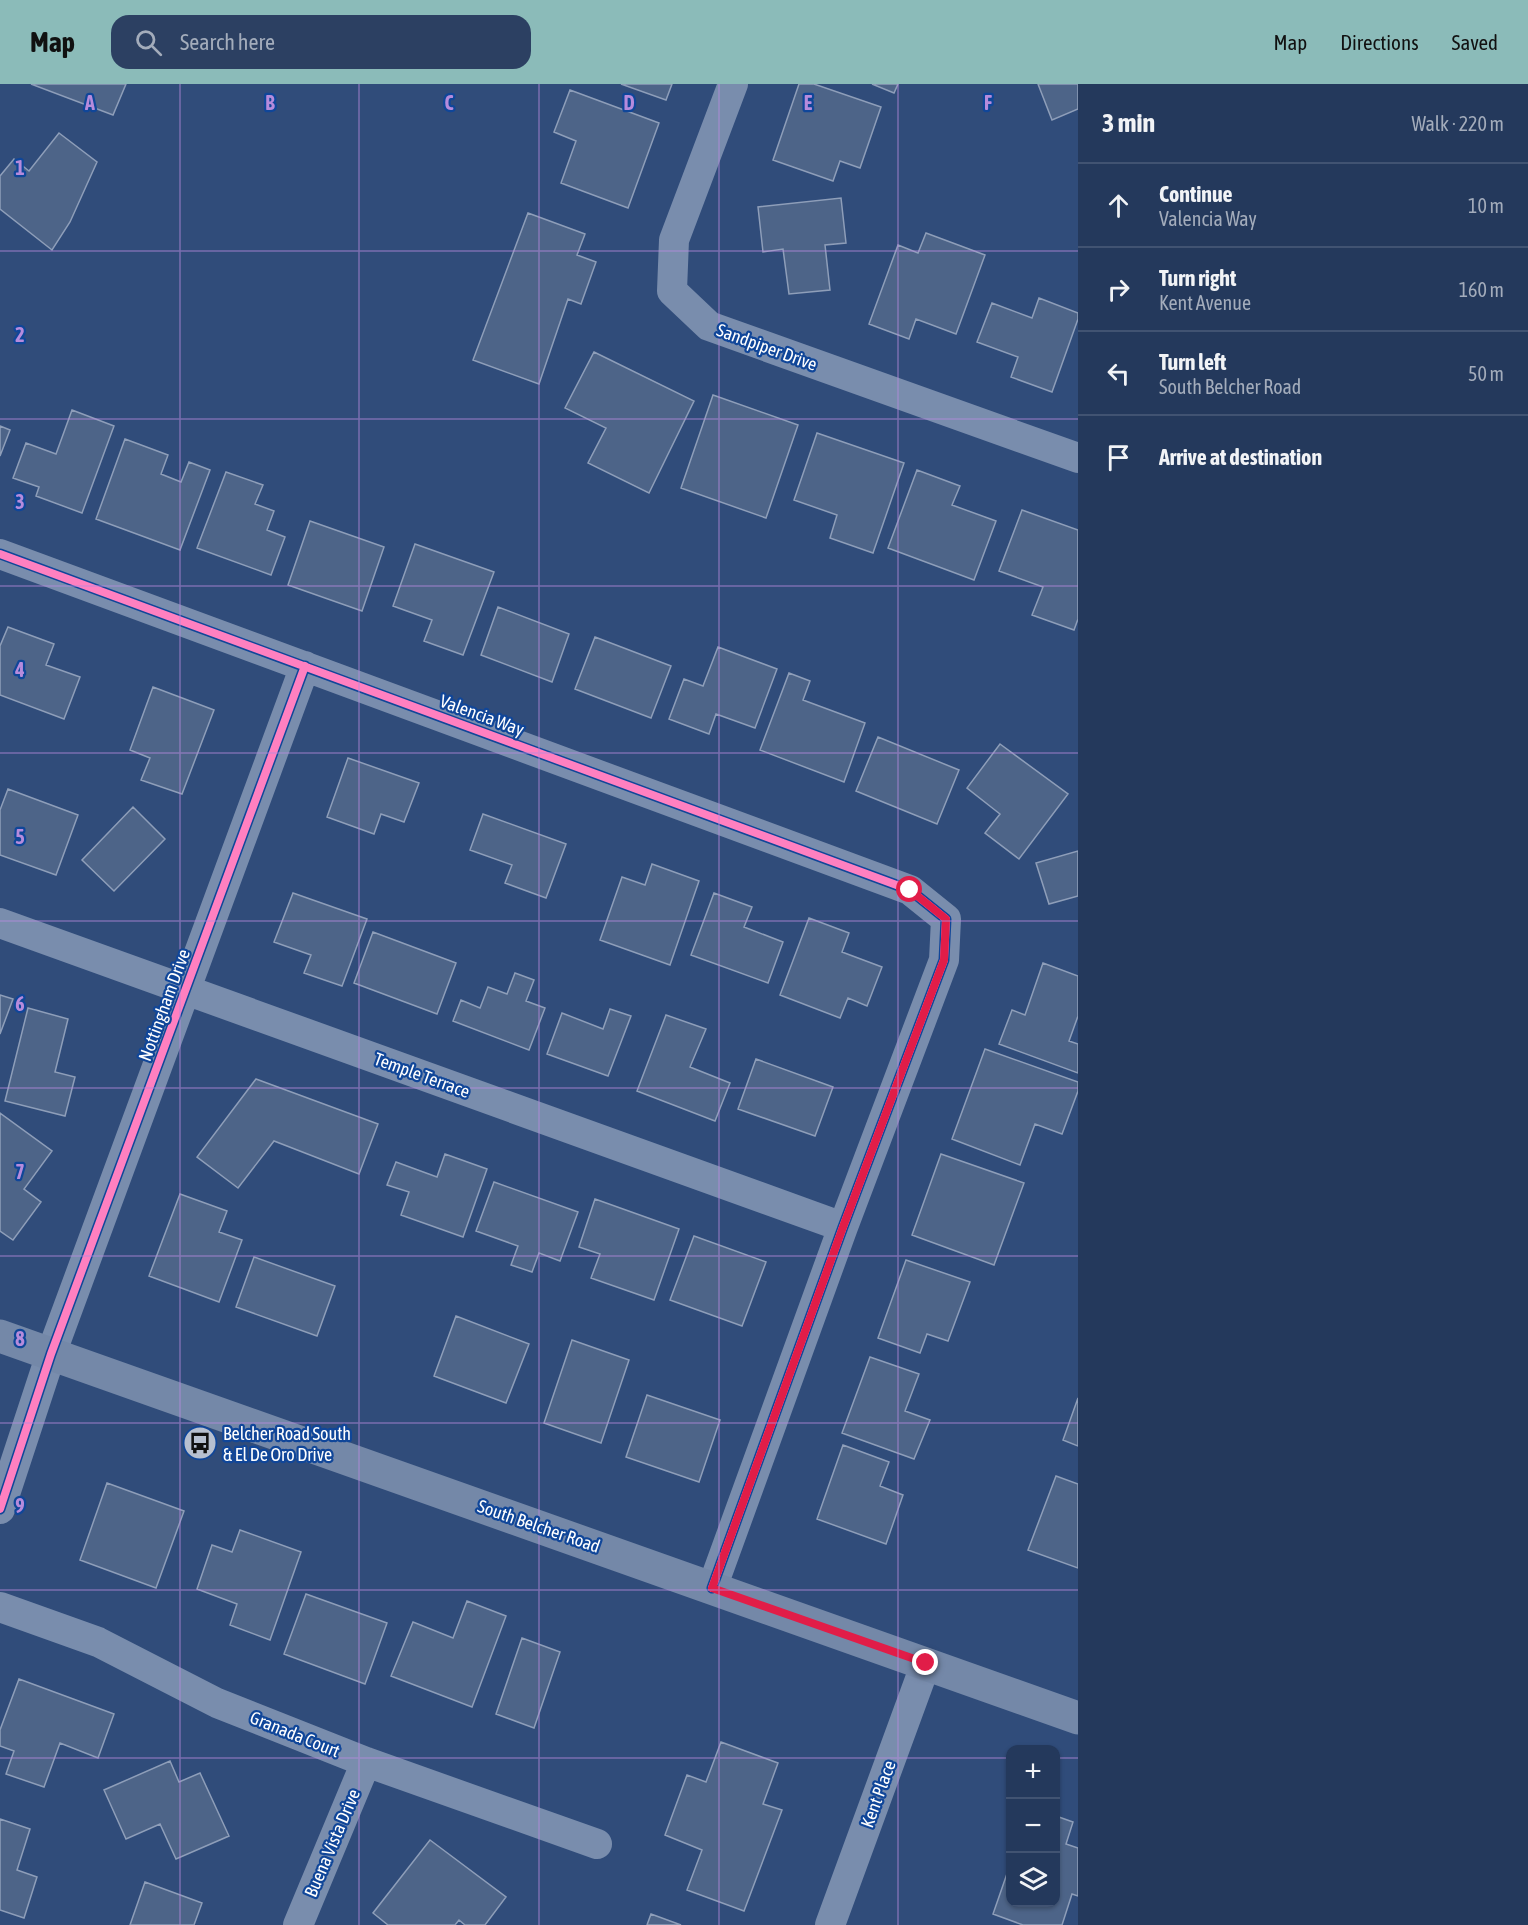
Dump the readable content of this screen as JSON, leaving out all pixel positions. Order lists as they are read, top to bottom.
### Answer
{
  "streets": {
    "main road": ["South Belcher Road"],
    "street": [
      "Sandpiper Drive",
      "Valencia Way",
      "Nottingham Drive",
      "Temple Terrace",
      "Granada Court",
      "Kent Place",
      "Buena Vista Drive"
    ]
  },
  "crossings": [
    ["Valencia Way", "Nottingham Drive"],
    ["Valencia Way", "Temple Terrace"],
    ["Nottingham Drive", "Temple Terrace"],
    ["Nottingham Drive", "South Belcher Road"],
    ["South Belcher Road", "Kent Place"],
    ["Granada Court", "Buena Vista Drive"]
  ],
  "places": {
    "bus stop": ["Belcher Road South & El De Oro Drive"]
  },
  "page": {
    "header": "Map",
    "search": "Search here",
    "nav": ["Map", "Directions", "Saved"],
    "heading": ["3 min", "Walk · 220 m"],
    "list": [
      ["Continue", "Valencia Way", "10 m"],
      ["Turn right", "Kent Avenue", "160 m"],
      ["Turn left", "South Belcher Road", "50 m"],
      "Arrive at destination"
    ],
    "map_buttons": ["+", "−"]
  },
  "grid": {
    "columns": [
      "A",
      "B",
      "C",
      "D",
      "E",
      "F"
    ],
    "rows": [
      "1",
      "2",
      "3",
      "4",
      "5",
      "6",
      "7",
      "8",
      "9"
    ]
  }
}
